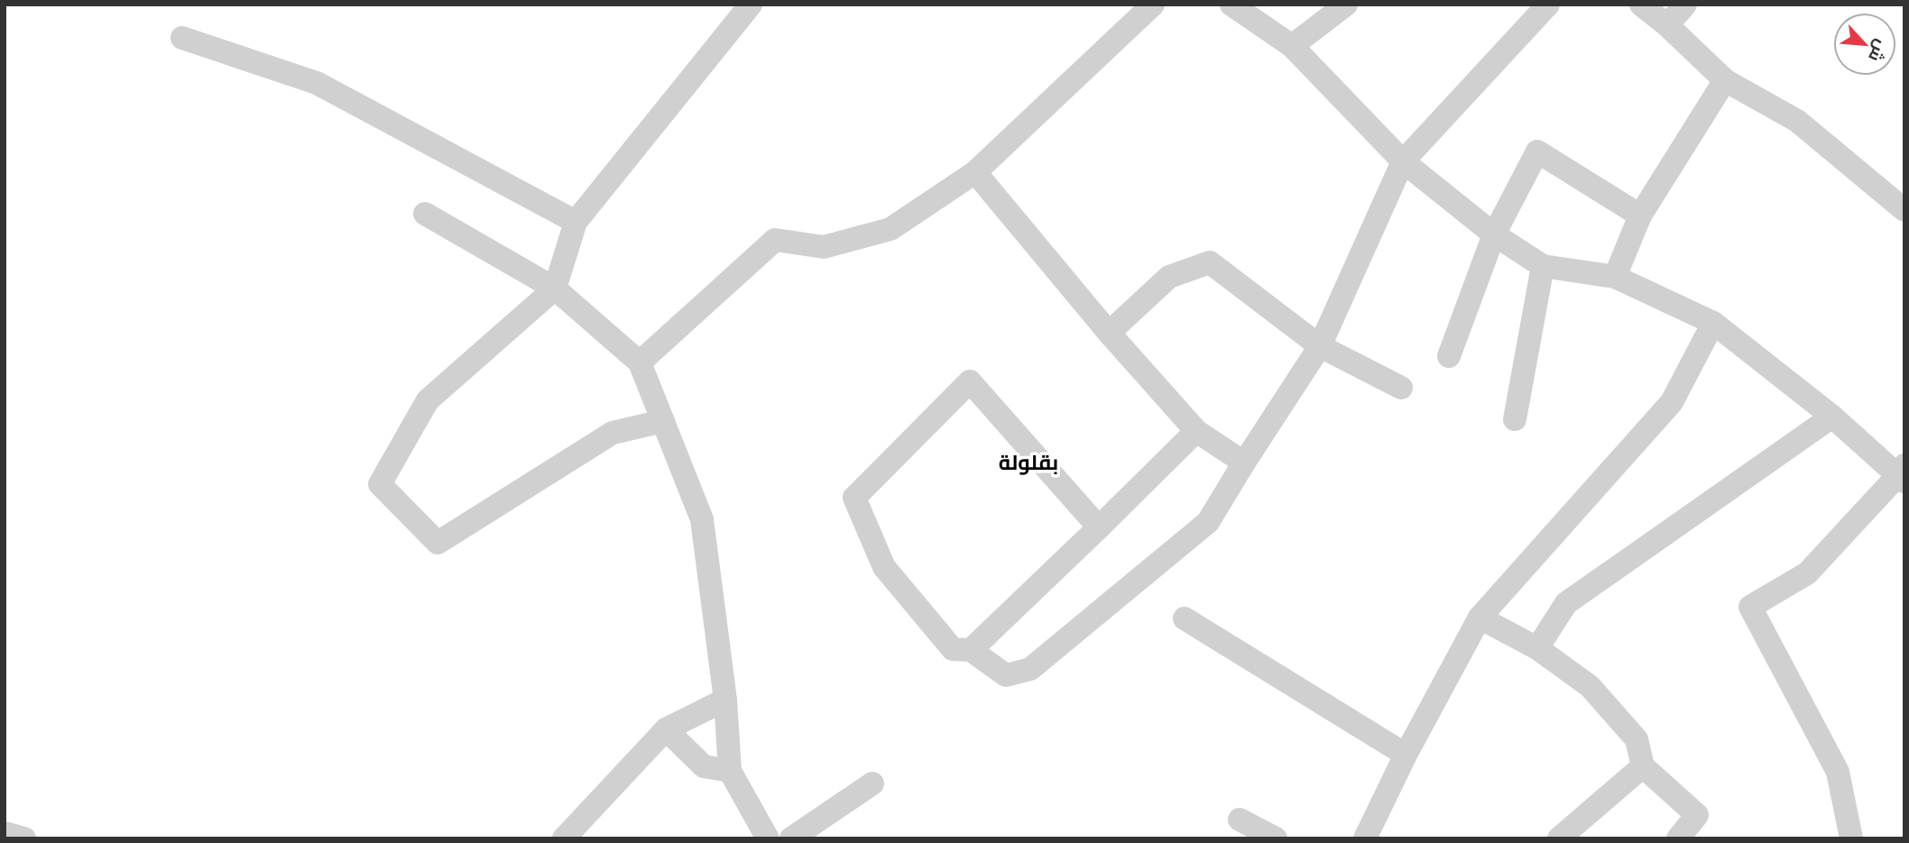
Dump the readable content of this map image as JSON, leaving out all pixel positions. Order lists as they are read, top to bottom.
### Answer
{
  "districts": ["بقلولة"],
  "north": "bottom right"
}
